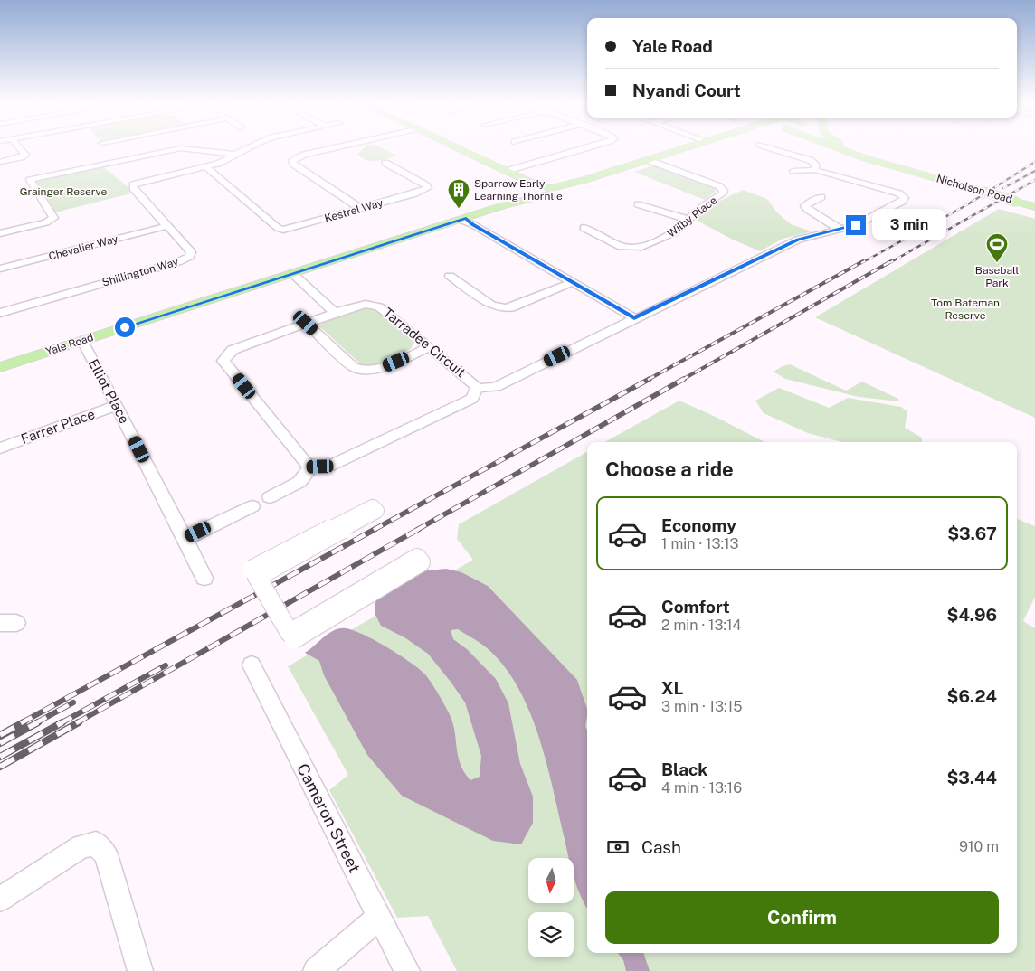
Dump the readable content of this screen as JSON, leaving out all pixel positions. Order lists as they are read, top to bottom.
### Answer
{
  "streets": {
    "main road": ["Nicholson Road", "Yale Road"],
    "street": [
      "Kestrel Way",
      "Wilby Place",
      "Chevalier Way",
      "Shillington Way",
      "Tarradee Circuit",
      "Elliot Place",
      "Farrer Place",
      "Cameron Street"
    ]
  },
  "crossings": [
    ["Wilby Place", "Yale Road"],
    ["Chevalier Way", "Shillington Way"],
    ["Yale Road", "Elliot Place"],
    ["Elliot Place", "Farrer Place"]
  ],
  "parks": ["Grainger Reserve", "Tom Bateman Reserve"],
  "places": {
    "building": ["Sparrow Early Learning Thornlie"],
    "sports": ["Baseball Park"]
  },
  "north": "bottom",
  "page": {
    "banner": ["Yale Road", "Nyandi Court"],
    "bubble": "3 min",
    "heading": "Choose a ride",
    "list": [
      {
        "name": "Economy",
        "note": "1 min · 13:13",
        "value": "$3.67"
      },
      {
        "name": "Comfort",
        "note": "2 min · 13:14",
        "value": "$4.96"
      },
      {
        "name": "XL",
        "note": "3 min · 13:15",
        "value": "$6.24"
      },
      {
        "name": "Black",
        "note": "4 min · 13:16",
        "value": "$3.44"
      }
    ],
    "pay": ["Cash", "910 m"],
    "buttons": "Confirm"
  }
}
